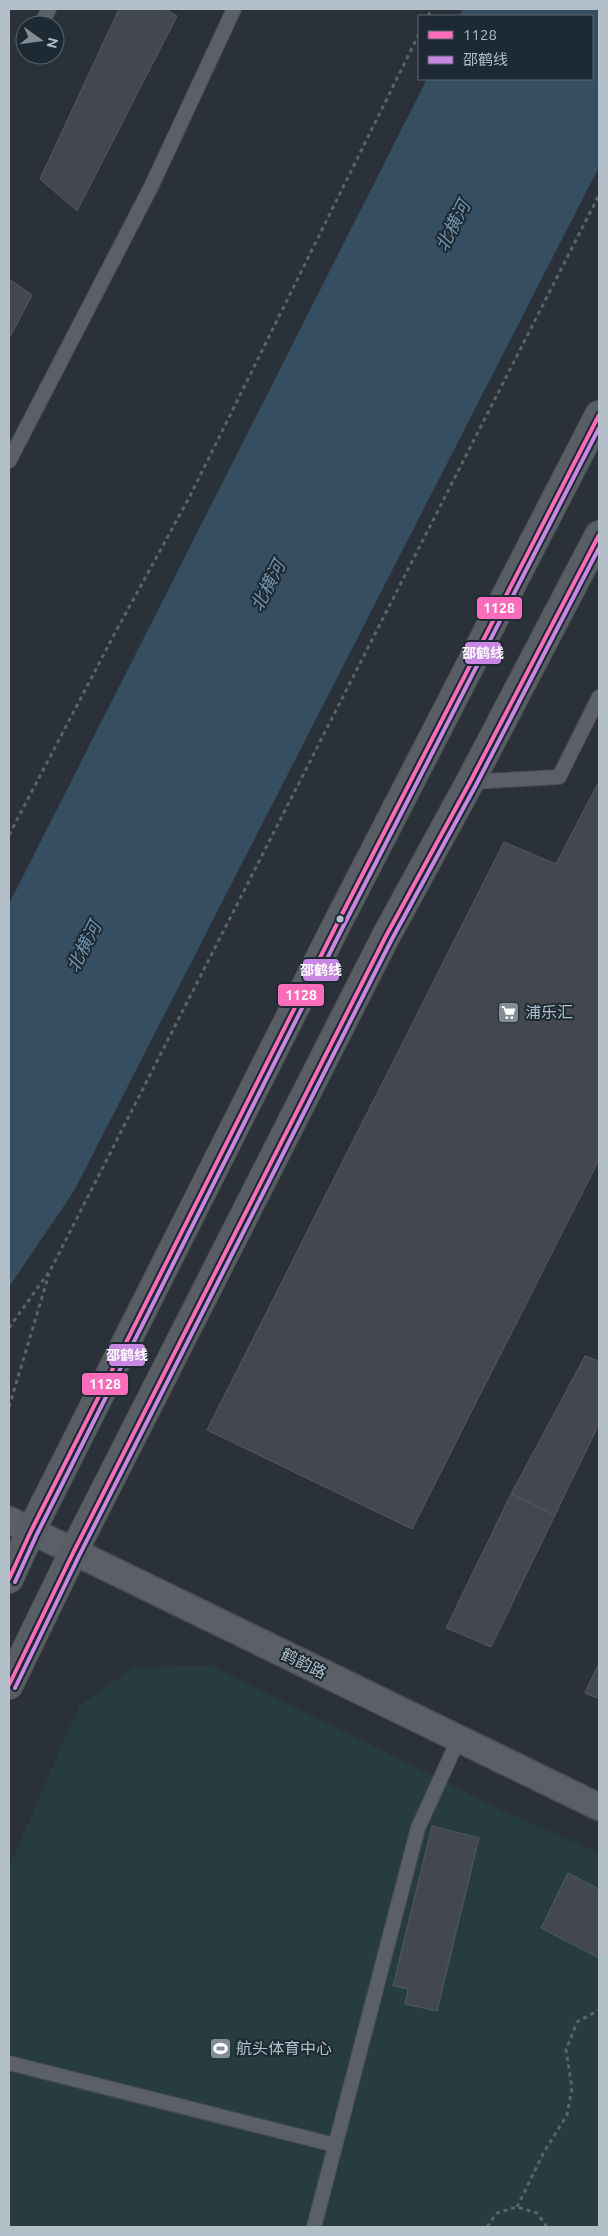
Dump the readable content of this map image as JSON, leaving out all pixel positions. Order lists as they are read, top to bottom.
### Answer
{
  "streets": {
    "street": ["鹤韵路"]
  },
  "water": ["北横河"],
  "places": {
    "supermarket": ["浦乐汇"],
    "sports": ["航头体育中心"]
  },
  "lines": ["transit line 1128", "transit line 邵鹤线"],
  "legend": ["1128", "邵鹤线"],
  "north": "right"
}
